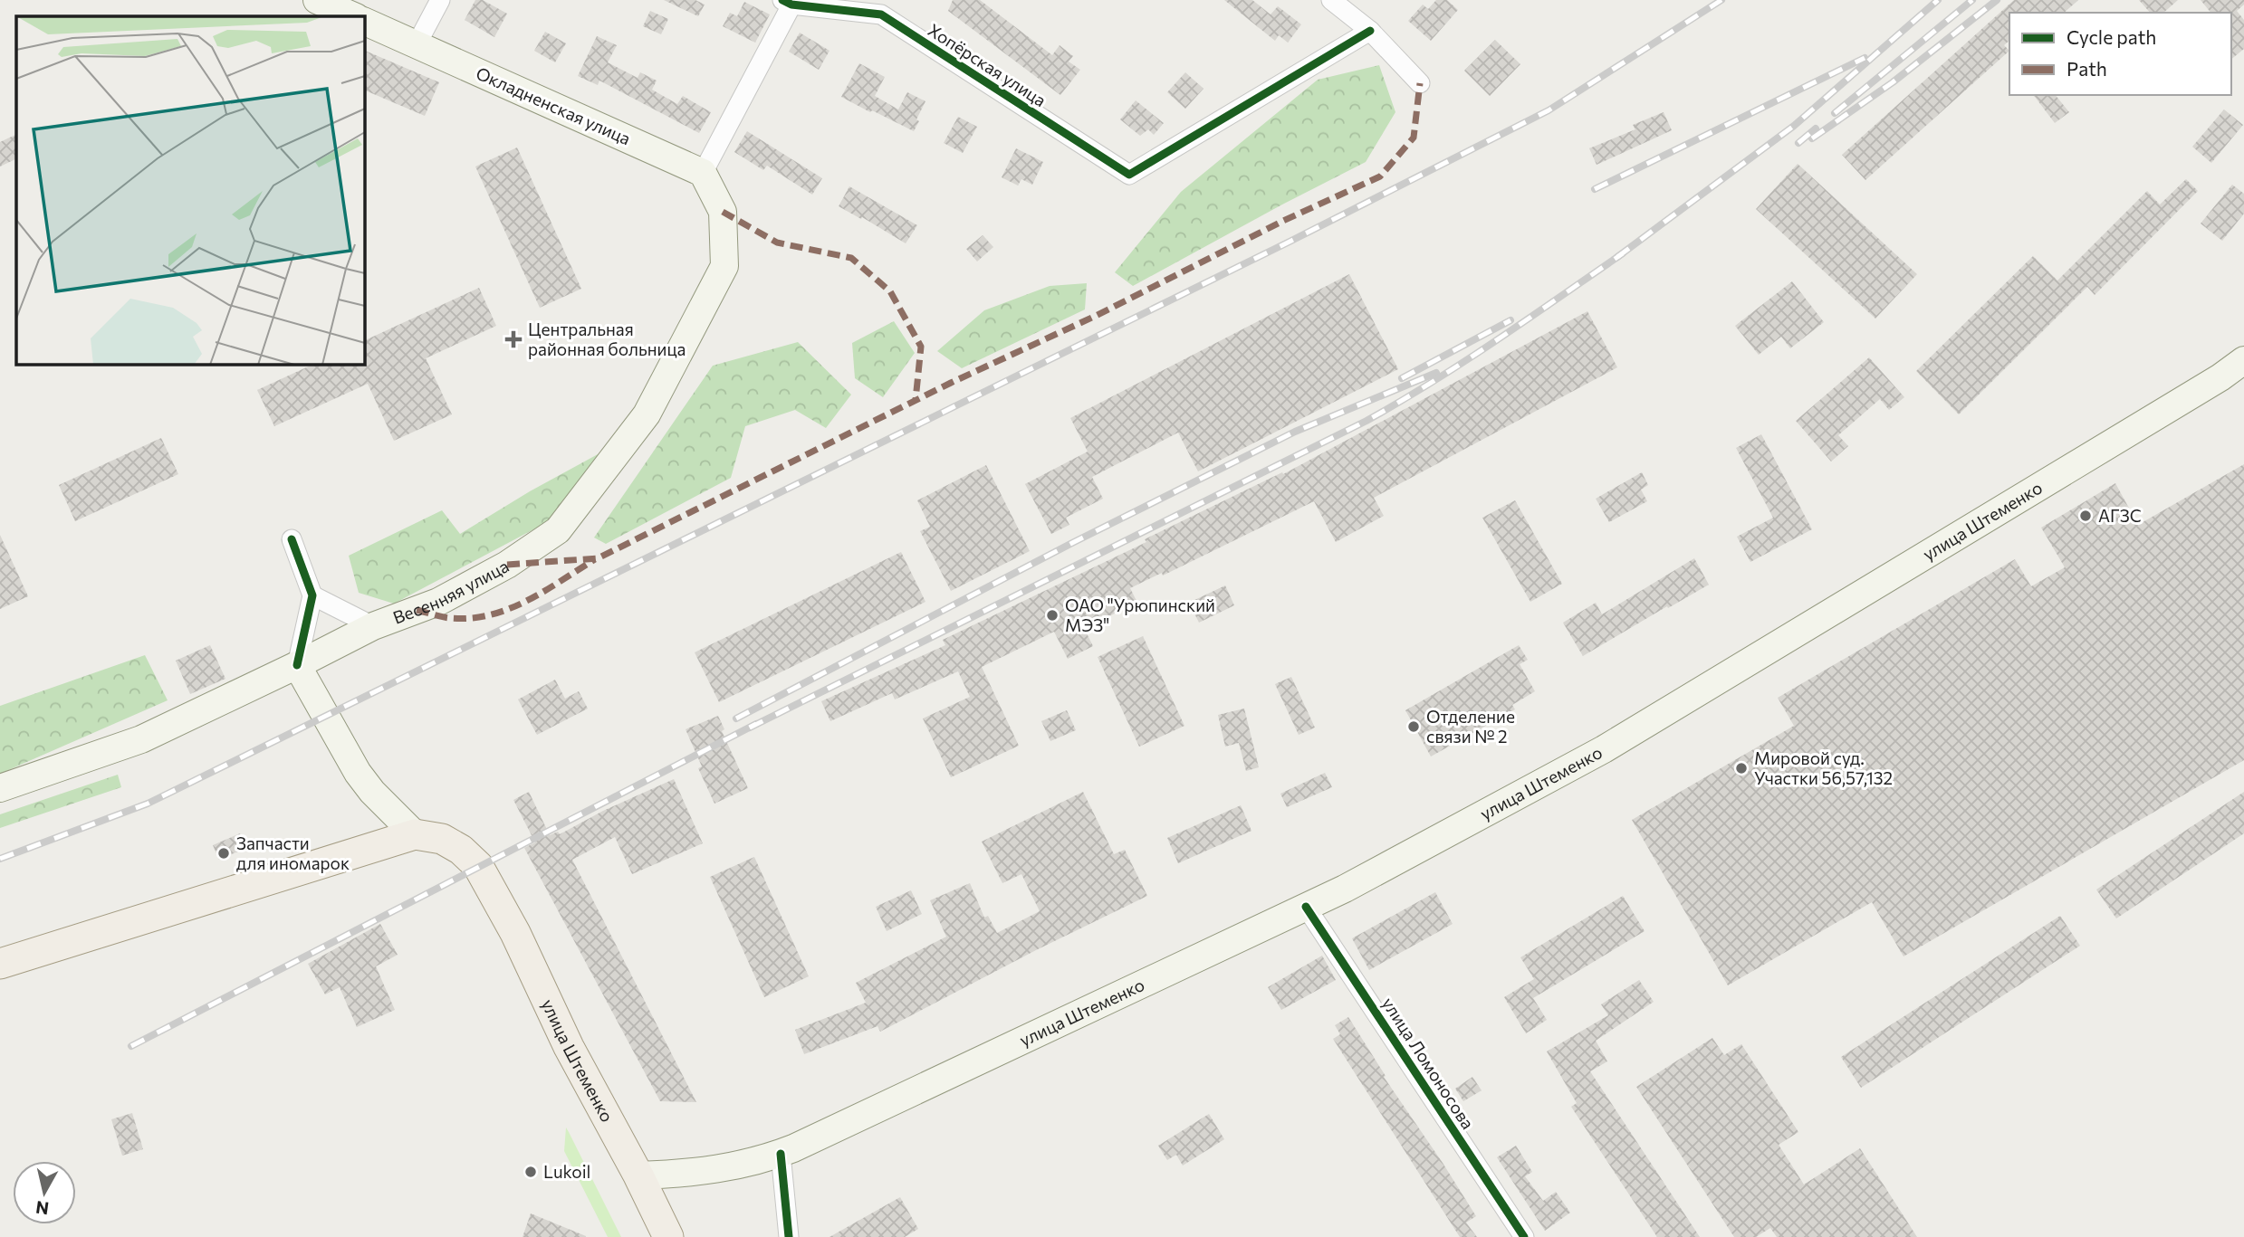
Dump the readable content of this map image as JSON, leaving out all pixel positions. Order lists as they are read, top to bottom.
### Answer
{
  "streets": {
    "main road": ["Окладненская улица", "улица Штеменко", "Весенняя улица"],
    "street": ["Хопёрская улица", "улица Ломоносова"]
  },
  "crossings": [
    ["Окладненская улица", "Весенняя улица"],
    ["улица Штеменко", "улица Ломоносова"]
  ],
  "places": {
    "health": ["Центральная районная больница"],
    "other": [
      "АГЗС",
      "ОАО \"Урюпинский МЭЗ\"",
      "Отделение связи № 2",
      "Мировой суд. Участки 56,57,132",
      "Запчасти для иномарок",
      "Lukoil"
    ]
  },
  "legend": ["Cycle path", "Path"],
  "north": "bottom"
}
